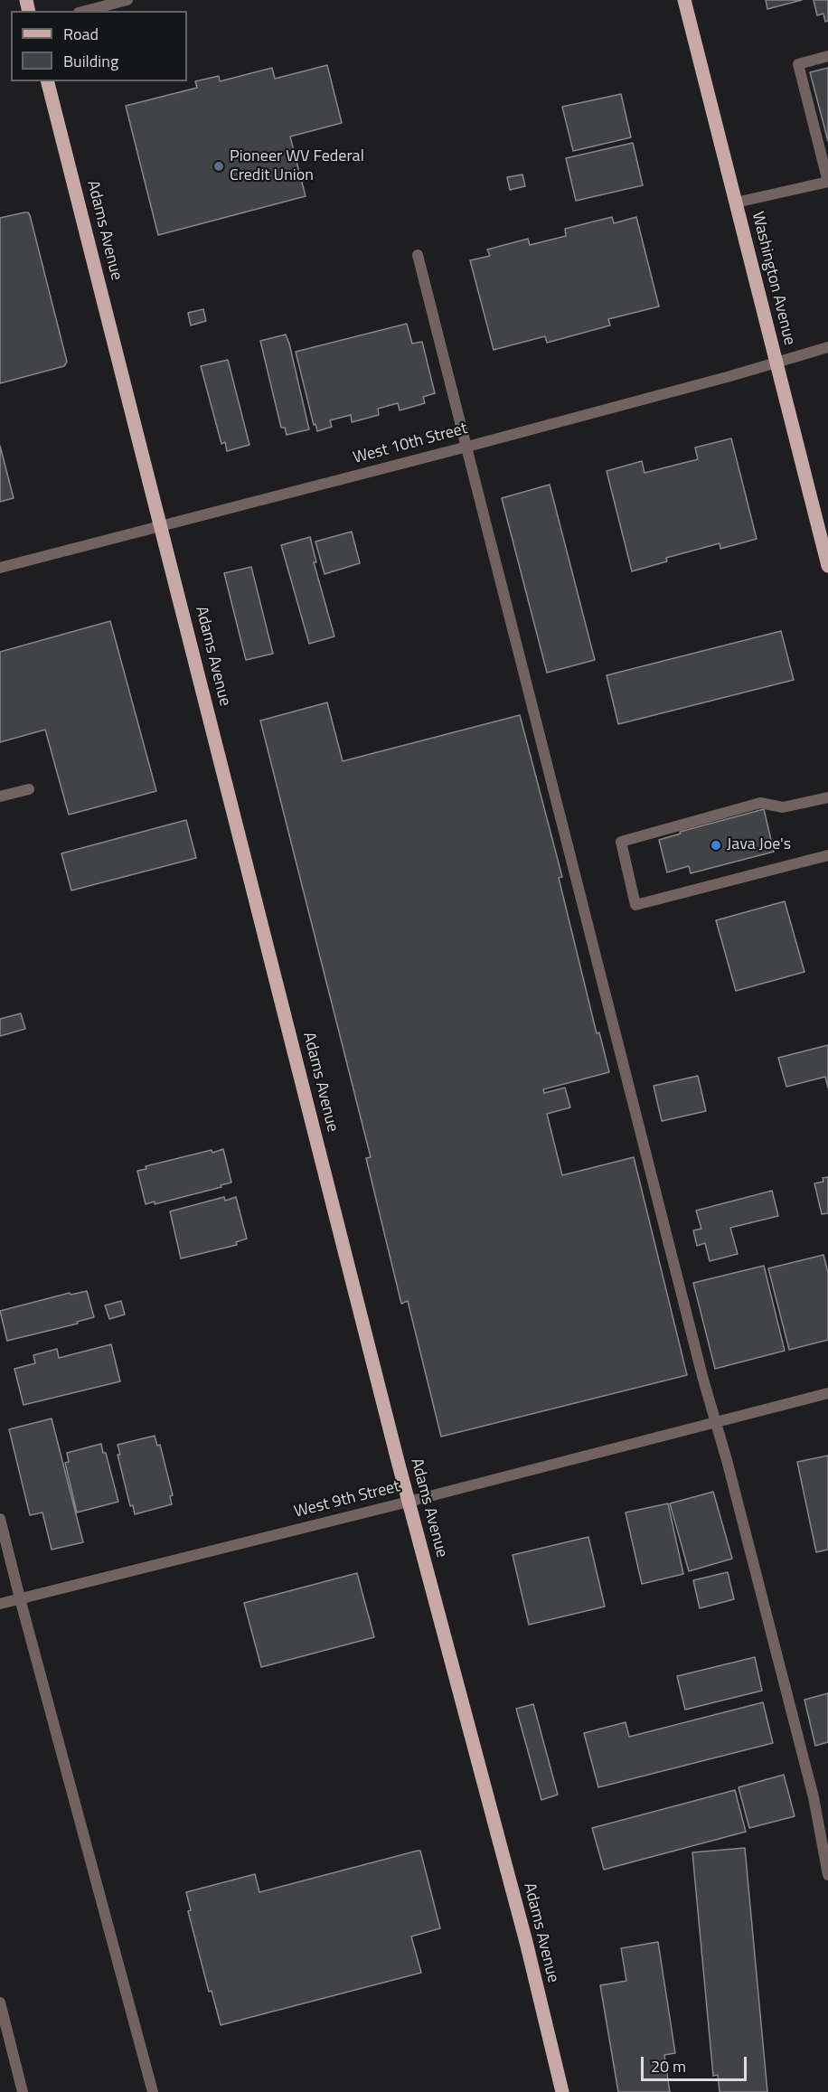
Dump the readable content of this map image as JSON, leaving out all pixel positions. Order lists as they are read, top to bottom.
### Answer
{
  "streets": {
    "main road": ["Adams Avenue", "Washington Avenue"],
    "street": ["West 10th Street", "West 9th Street"]
  },
  "crossings": [
    ["Adams Avenue", "West 10th Street"],
    ["Adams Avenue", "West 9th Street"],
    ["Washington Avenue", "West 10th Street"]
  ],
  "places": ["Pioneer WV Federal Credit Union", "Java Joe's"],
  "legend": ["Road", "Building"],
  "scale_bar": "20 m"
}
